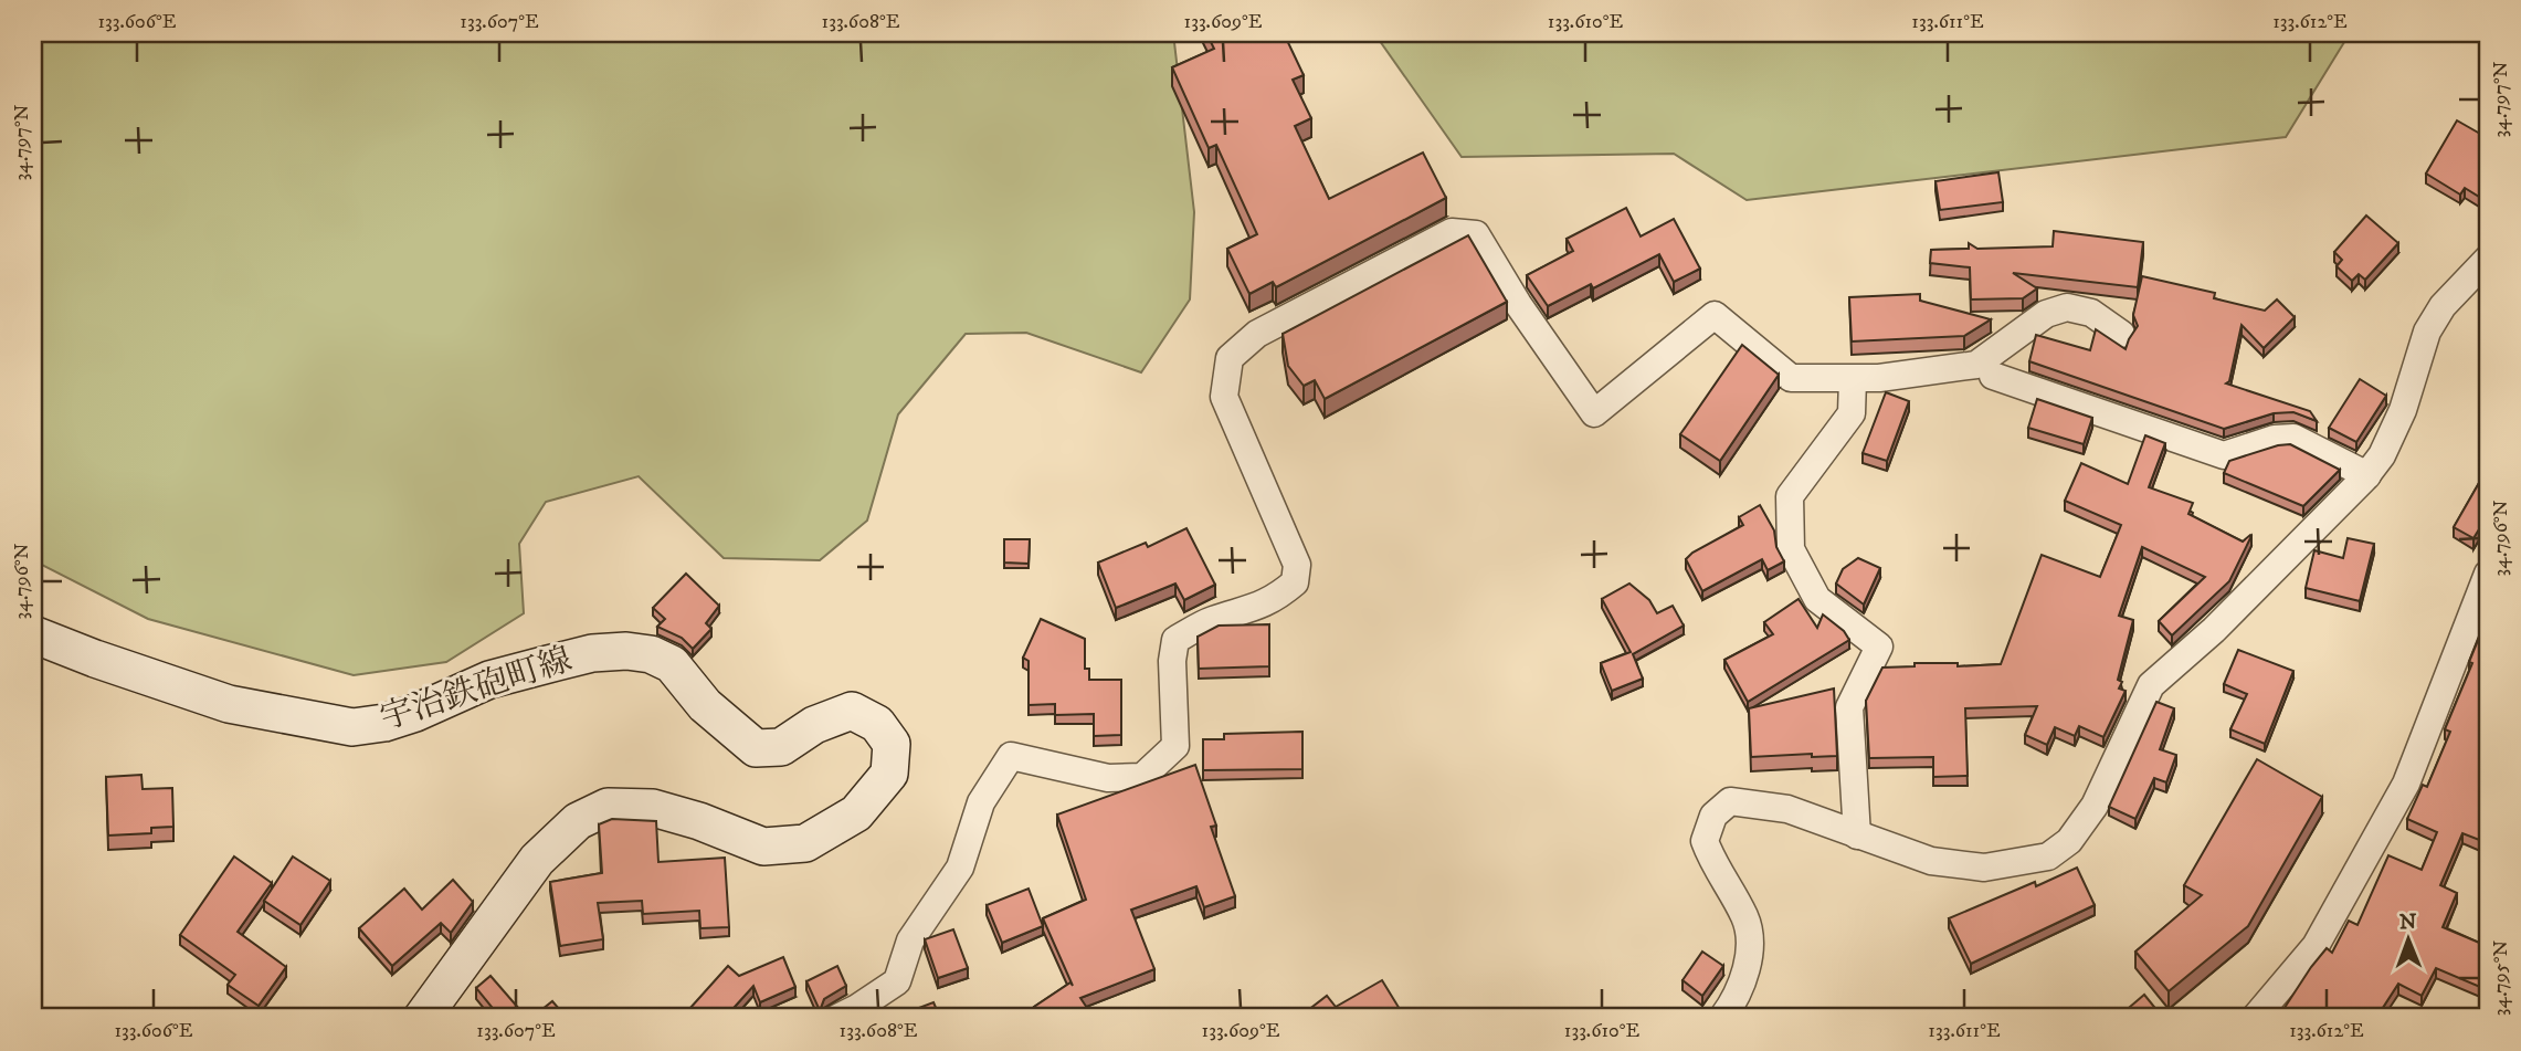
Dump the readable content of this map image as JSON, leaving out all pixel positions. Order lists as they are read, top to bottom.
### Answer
{
  "streets": {
    "main road": ["宇治鉄砲町線"]
  },
  "north": "top",
  "coordinates": [
    "133.606°E",
    "133.607°E",
    "133.608°E",
    "133.609°E",
    "133.610°E",
    "133.611°E",
    "133.612°E",
    "34.797°N",
    "34.796°N",
    "34.795°N"
  ]
}
